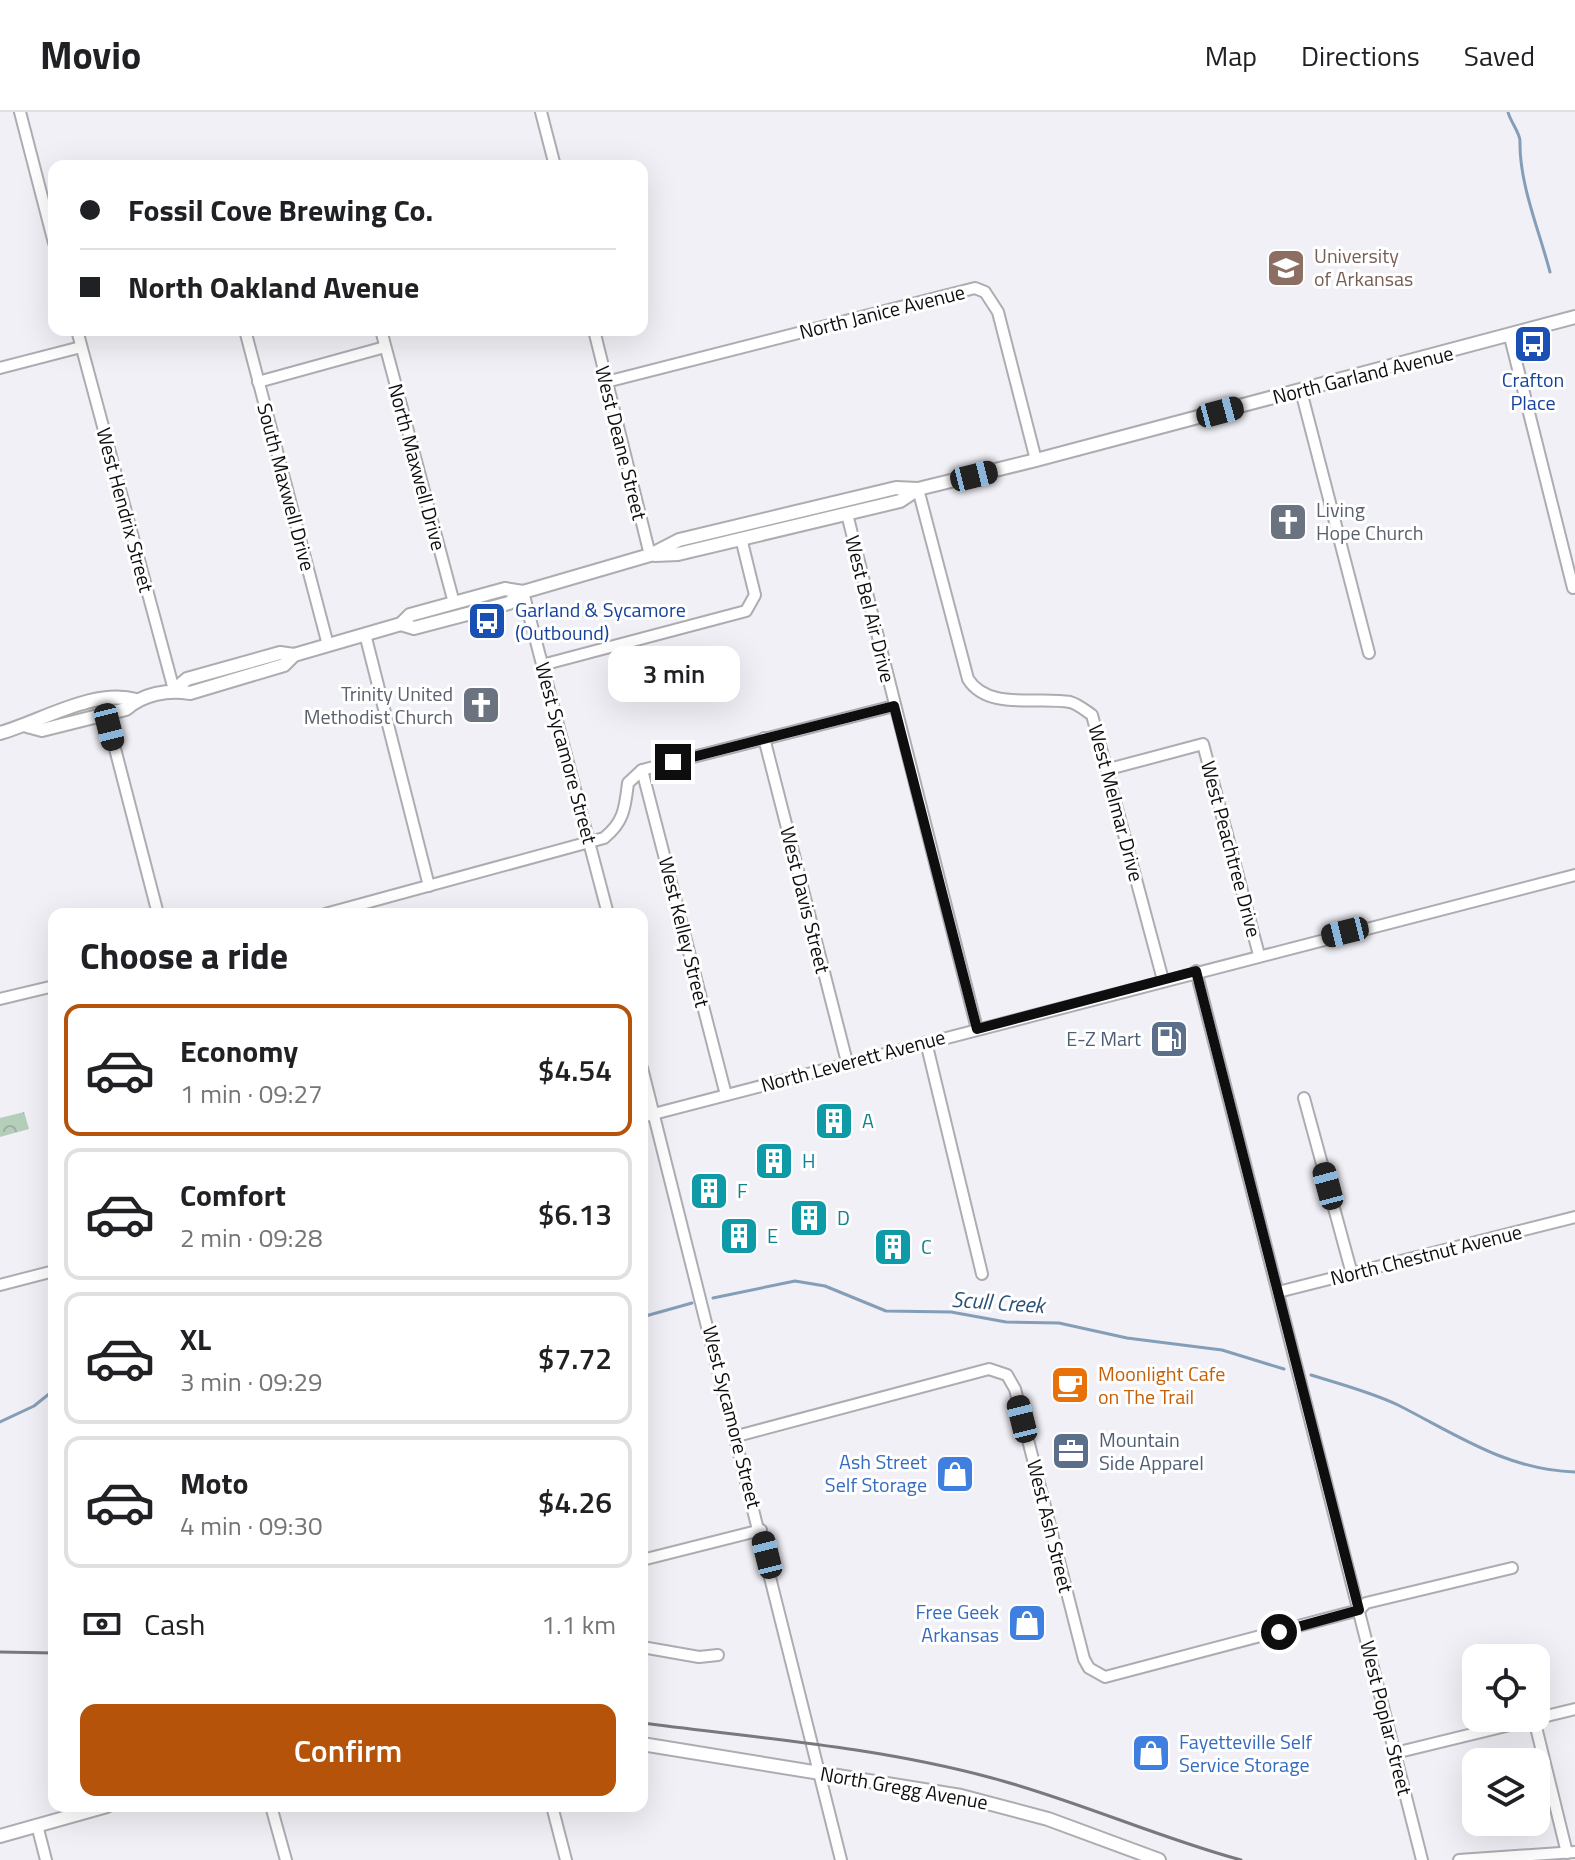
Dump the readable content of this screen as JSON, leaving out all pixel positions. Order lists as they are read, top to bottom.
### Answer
{
  "streets": {
    "main road": ["North Garland Avenue", "North Gregg Avenue"],
    "street": [
      "North Janice Avenue",
      "West Deane Street",
      "North Maxwell Drive",
      "South Maxwell Drive",
      "West Hendrix Street",
      "West Bel Air Drive",
      "West Sycamore Street",
      "West Melmar Drive",
      "West Peachtree Drive",
      "West Davis Street",
      "West Kelley Street",
      "North Leverett Avenue",
      "North Chestnut Avenue",
      "West Ash Street",
      "West Poplar Street"
    ]
  },
  "crossings": [
    ["North Janice Avenue", "North Garland Avenue"],
    ["North Janice Avenue", "West Deane Street"],
    ["North Garland Avenue", "West Deane Street"],
    ["North Garland Avenue", "North Maxwell Drive"],
    ["North Garland Avenue", "South Maxwell Drive"],
    ["North Garland Avenue", "West Hendrix Street"],
    ["North Garland Avenue", "West Bel Air Drive"],
    ["North Garland Avenue", "West Sycamore Street"],
    ["North Garland Avenue", "West Melmar Drive"],
    ["West Bel Air Drive", "North Leverett Avenue"],
    ["West Sycamore Street", "North Leverett Avenue"],
    ["West Sycamore Street", "West Ash Street"],
    ["West Sycamore Street", "North Gregg Avenue"],
    ["West Melmar Drive", "West Peachtree Drive"],
    ["West Melmar Drive", "North Leverett Avenue"],
    ["West Peachtree Drive", "North Leverett Avenue"],
    ["West Davis Street", "North Leverett Avenue"],
    ["West Kelley Street", "North Leverett Avenue"],
    ["North Leverett Avenue", "West Poplar Street"],
    ["North Chestnut Avenue", "West Poplar Street"],
    ["West Ash Street", "West Poplar Street"]
  ],
  "water": ["Scull Creek"],
  "places": {
    "school or university": ["University of Arkansas"],
    "bus stop": ["Crafton Place", "Garland & Sycamore (Outbound)"],
    "church": ["Living Hope Church", "Trinity United Methodist Church"],
    "fuel station": ["E-Z Mart"],
    "building": [
      "A",
      "H",
      "F",
      "D",
      "E",
      "C"
    ],
    "cafe": ["Moonlight Cafe on The Trail"],
    "office": ["Mountain Side Apparel"],
    "shop": ["Ash Street Self Storage", "Free Geek Arkansas", "Fayetteville Self Service Storage"]
  },
  "page": {
    "header": "Movio",
    "nav": ["Map", "Directions", "Saved"],
    "banner": ["Fossil Cove Brewing Co.", "North Oakland Avenue"],
    "bubble": "3 min",
    "heading": "Choose a ride",
    "list": [
      {
        "name": "Economy",
        "note": "1 min · 09:27",
        "value": "$4.54"
      },
      {
        "name": "Comfort",
        "note": "2 min · 09:28",
        "value": "$6.13"
      },
      {
        "name": "XL",
        "note": "3 min · 09:29",
        "value": "$7.72"
      },
      {
        "name": "Moto",
        "note": "4 min · 09:30",
        "value": "$4.26"
      }
    ],
    "pay": ["Cash", "1.1 km"],
    "buttons": "Confirm"
  }
}
